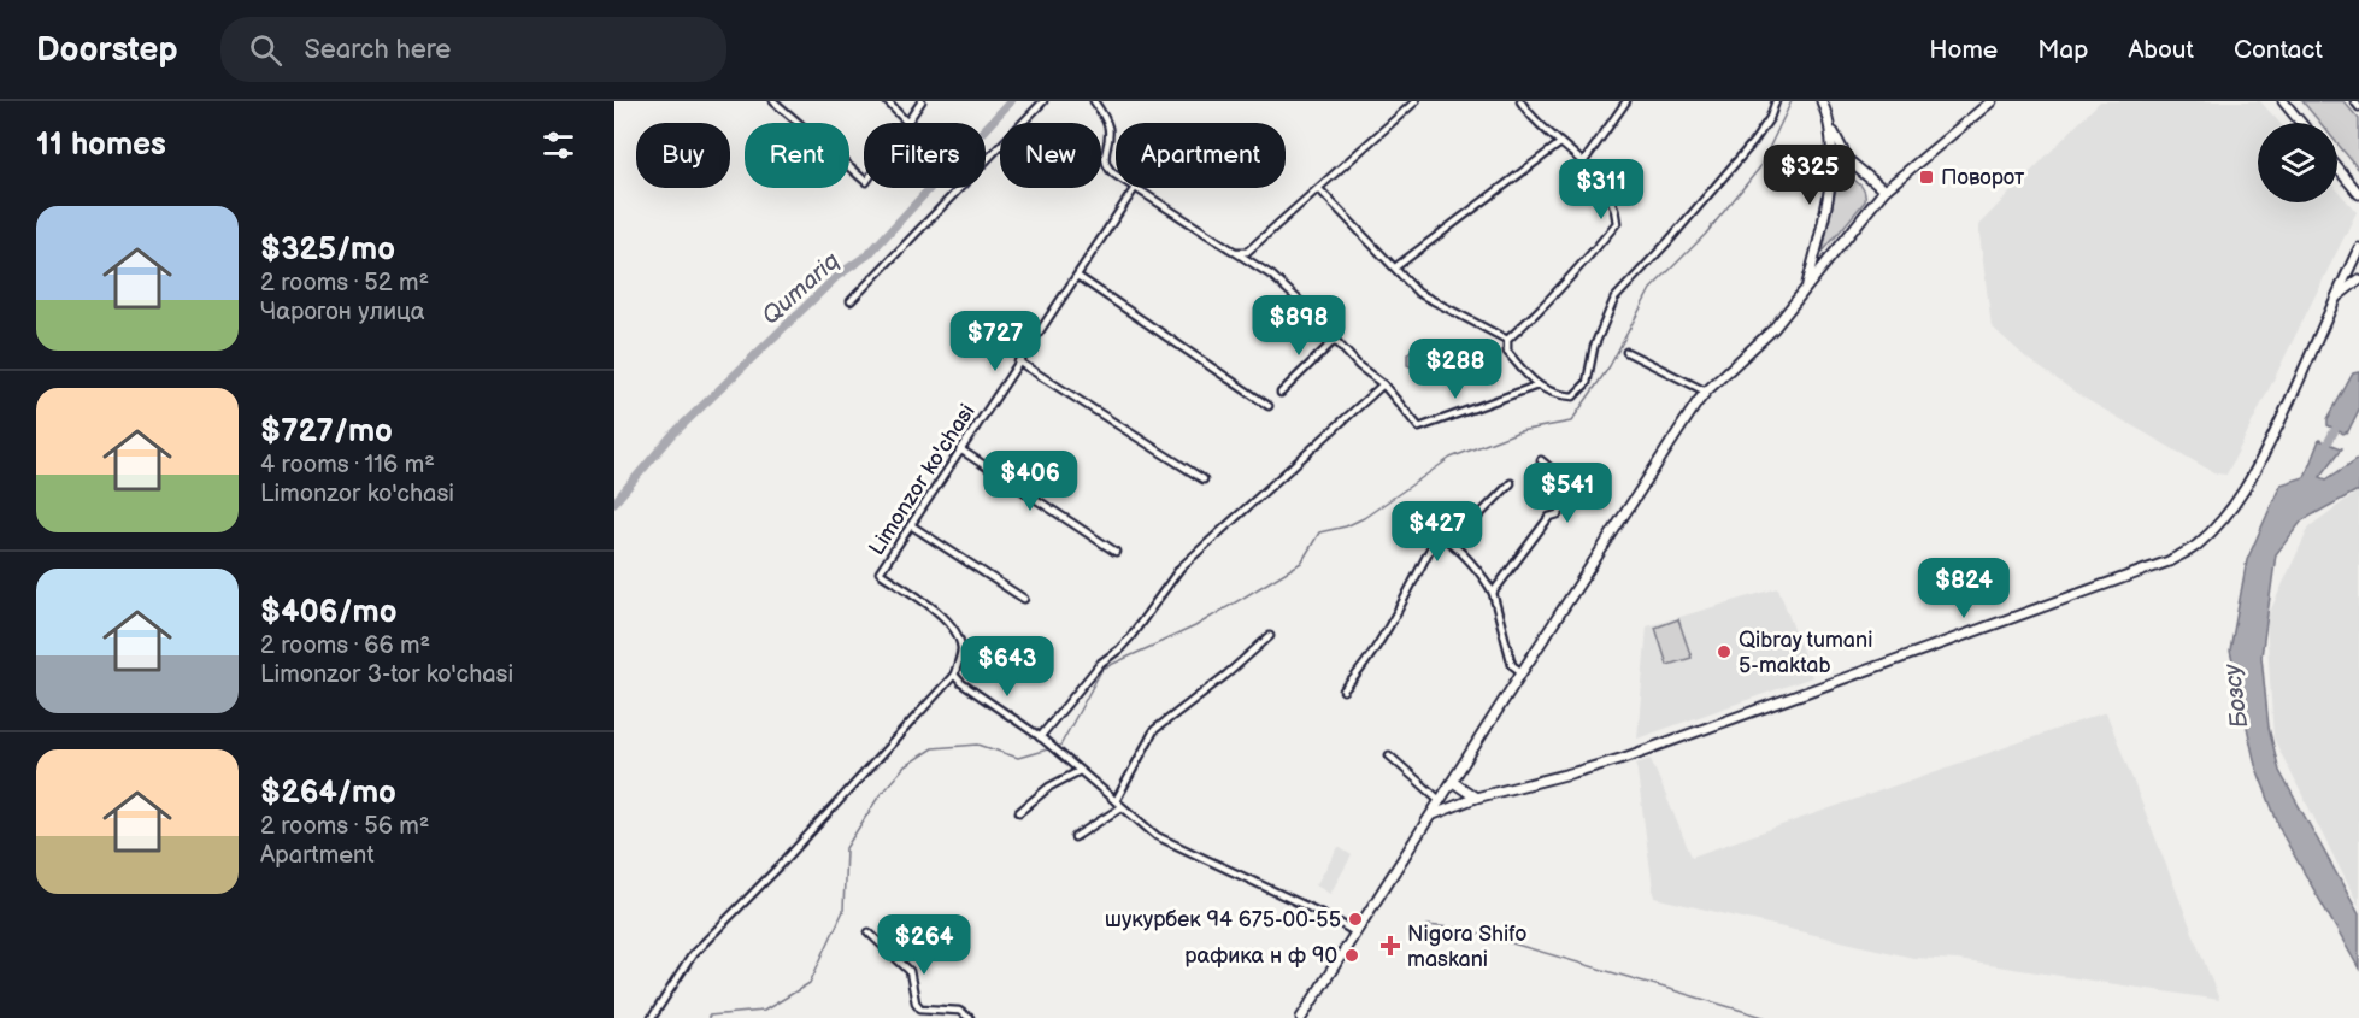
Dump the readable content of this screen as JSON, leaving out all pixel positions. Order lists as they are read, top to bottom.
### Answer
{
  "streets": {
    "street": ["Limonzor ko'chasi"]
  },
  "water": ["Qumariq", "Бозсу"],
  "places": {
    "transit": ["Поворот"],
    "other": ["Qibray tumani 5-maktab", "шукурбек 94 675-00-55", "рафика н ф 90"],
    "health": ["Nigora Shifo maskani"]
  },
  "page": {
    "header": "Doorstep",
    "search": "Search here",
    "nav": [
      "Home",
      "Map",
      "About",
      "Contact"
    ],
    "heading": "11 homes",
    "chip": [
      "Buy",
      "Rent",
      "Filters",
      "New",
      "Apartment"
    ],
    "price": [
      "$325",
      "$311",
      "$898",
      "$727",
      "$288",
      "$406",
      "$541",
      "$427",
      "$824",
      "$643",
      "$264"
    ],
    "list": [
      {
        "name": "$325/mo",
        "note": "2 rooms · 52 m² · Чарогон улица"
      },
      {
        "name": "$727/mo",
        "note": "4 rooms · 116 m² · Limonzor ko'chasi"
      },
      {
        "name": "$406/mo",
        "note": "2 rooms · 66 m² · Limonzor 3-tor ko'chasi"
      },
      {
        "name": "$264/mo",
        "note": "2 rooms · 56 m² · Apartment"
      }
    ]
  }
}
